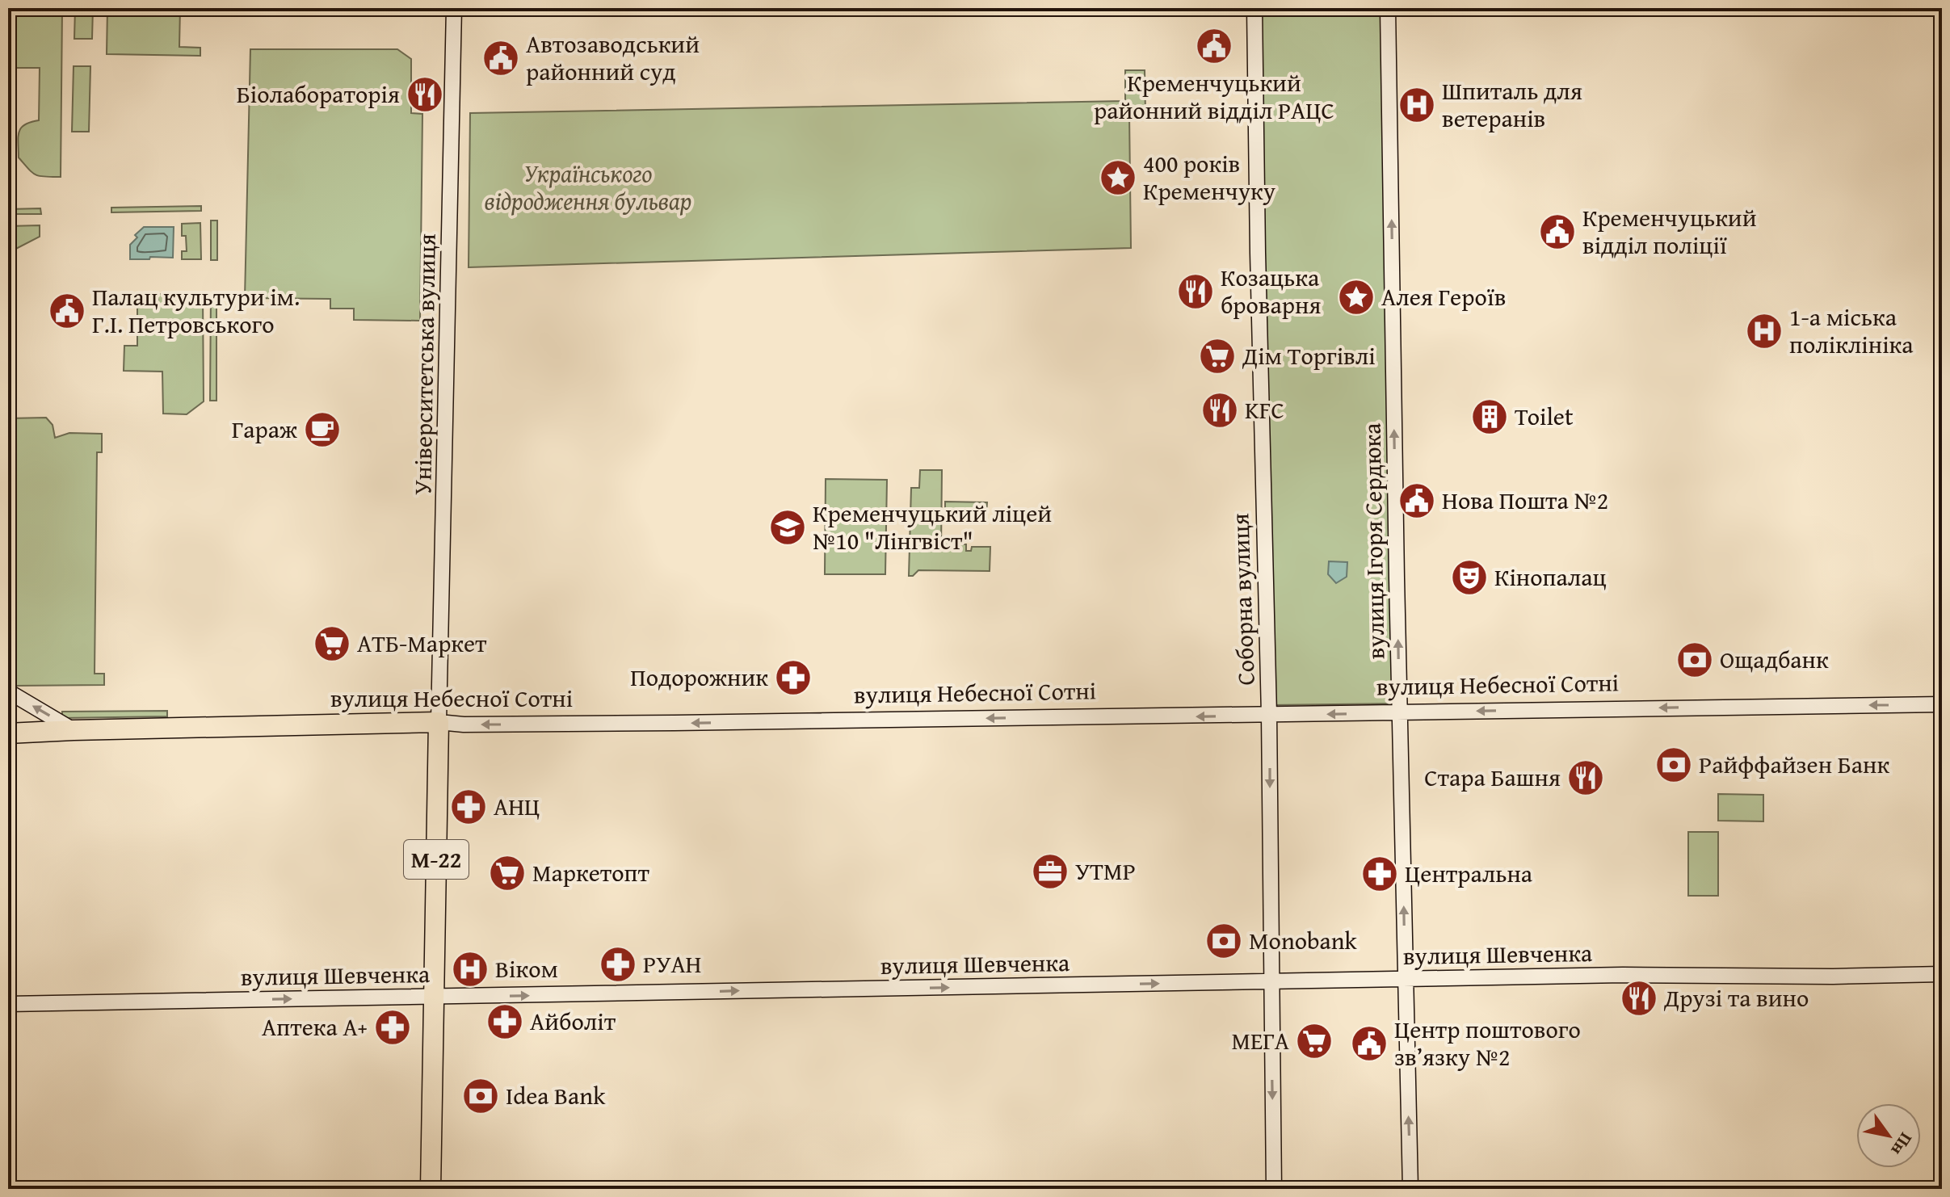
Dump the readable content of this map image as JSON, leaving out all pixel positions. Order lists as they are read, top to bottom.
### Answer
{
  "streets": {
    "highway": ["вулиця Небесної Сотні", "М-22"],
    "street": [
      "Університетська вулиця",
      "вулиця Ігоря Сердюка",
      "Соборна вулиця",
      "вулиця Шевченка"
    ]
  },
  "crossings": [
    ["Університетська вулиця", "вулиця Небесної Сотні"],
    ["Університетська вулиця", "М-22"],
    ["вулиця Ігоря Сердюка", "вулиця Небесної Сотні"],
    ["вулиця Ігоря Сердюка", "вулиця Шевченка"],
    ["Соборна вулиця", "вулиця Небесної Сотні"],
    ["Соборна вулиця", "вулиця Шевченка"],
    ["вулиця Небесної Сотні", "М-22"],
    ["М-22", "вулиця Шевченка"]
  ],
  "one_way": [
    "вулиця Ігоря Сердюка",
    "Соборна вулиця",
    "вулиця Небесної Сотні",
    "вулиця Шевченка"
  ],
  "parks": ["Українського відродження бульвар"],
  "places": {
    "public building": [
      "Кременчуцький районний відділ РАЦС",
      "Автозаводський районний суд",
      "Кременчуцький відділ поліції",
      "Палац культури ім. Г.І. Петровського",
      "Нова Пошта №2",
      "Центр поштового зв’язку №2"
    ],
    "restaurant": [
      "Біолабораторія",
      "Козацька броварня",
      "KFC",
      "Стара Башня",
      "Друзі та вино"
    ],
    "hospital": ["Шпиталь для ветеранів", "1-а міська поліклініка", "Віком"],
    "place": ["400 років Кременчуку", "Алея Героїв"],
    "supermarket": [
      "Дім Торгівлі",
      "АТБ-Маркет",
      "Маркетопт",
      "МЕГА"
    ],
    "building": ["Toilet"],
    "cafe": ["Гараж"],
    "school or university": ["Кременчуцький ліцей №10 \"Лінгвіст\""],
    "theatre": ["Кінопалац"],
    "bank": [
      "Ощадбанк",
      "Райффайзен Банк",
      "Monobank",
      "Idea Bank"
    ],
    "pharmacy": [
      "Подорожник",
      "АНЦ",
      "Центральна",
      "РУАН",
      "Айболіт",
      "Аптека А+"
    ],
    "office": ["УТМР"]
  },
  "north": "bottom right"
}
